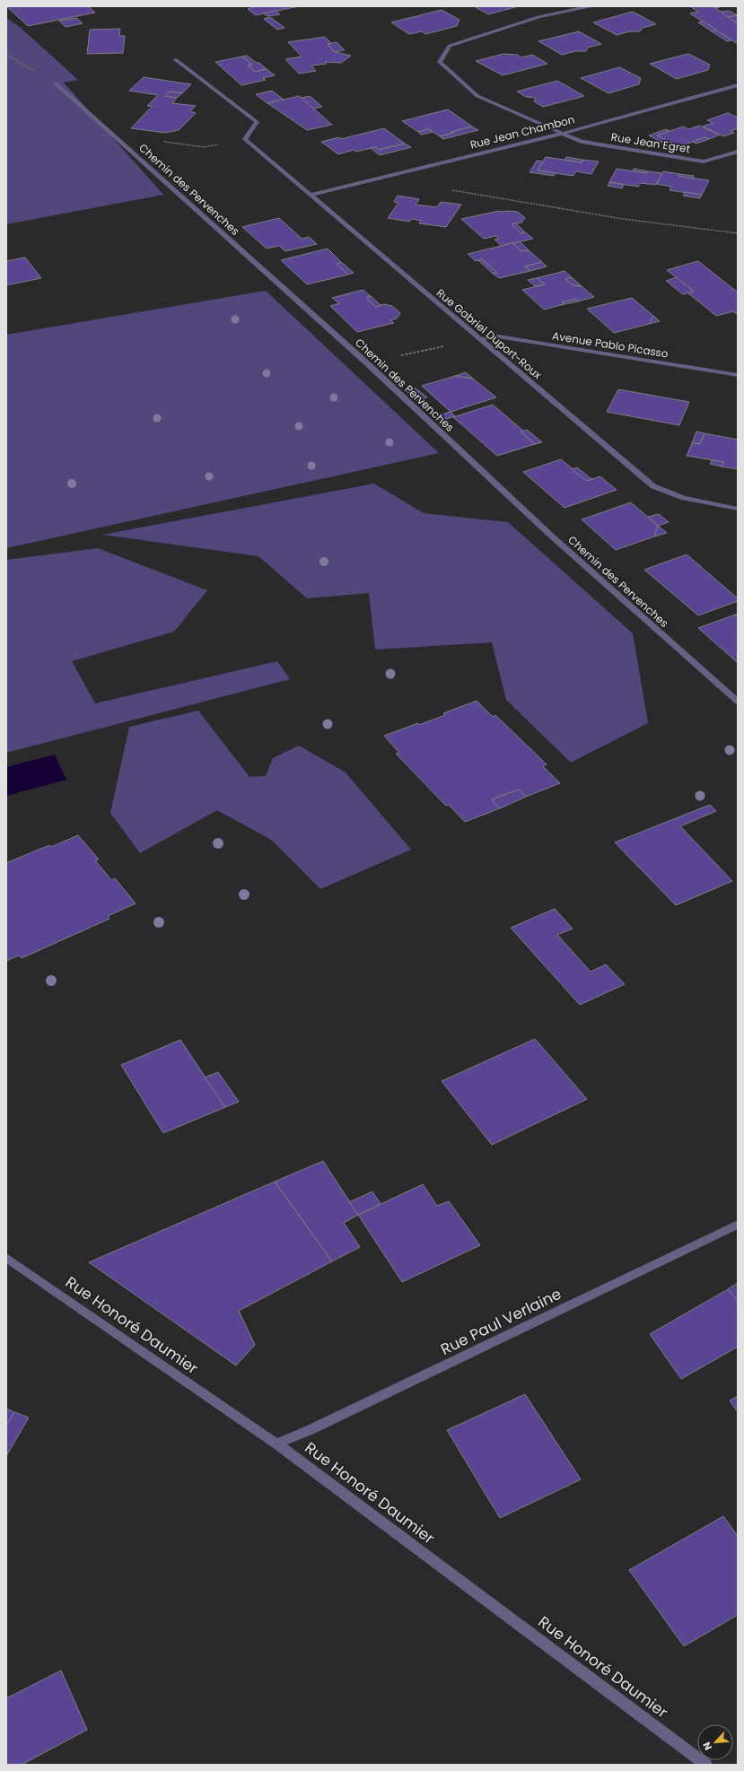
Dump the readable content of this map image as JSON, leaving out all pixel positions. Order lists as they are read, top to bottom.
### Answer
{
  "streets": {
    "street": [
      "Rue Jean Chambon",
      "Rue Jean Egret",
      "Chemin des Pervenches",
      "Rue Gabriel Duport-Roux",
      "Avenue Pablo Picasso",
      "Rue Paul Verlaine",
      "Rue Honoré Daumier"
    ]
  },
  "crossings": [
    ["Rue Jean Chambon", "Rue Jean Egret"],
    ["Rue Jean Chambon", "Rue Gabriel Duport-Roux"],
    ["Rue Gabriel Duport-Roux", "Avenue Pablo Picasso"],
    ["Rue Paul Verlaine", "Rue Honoré Daumier"]
  ],
  "north": "bottom left"
}
